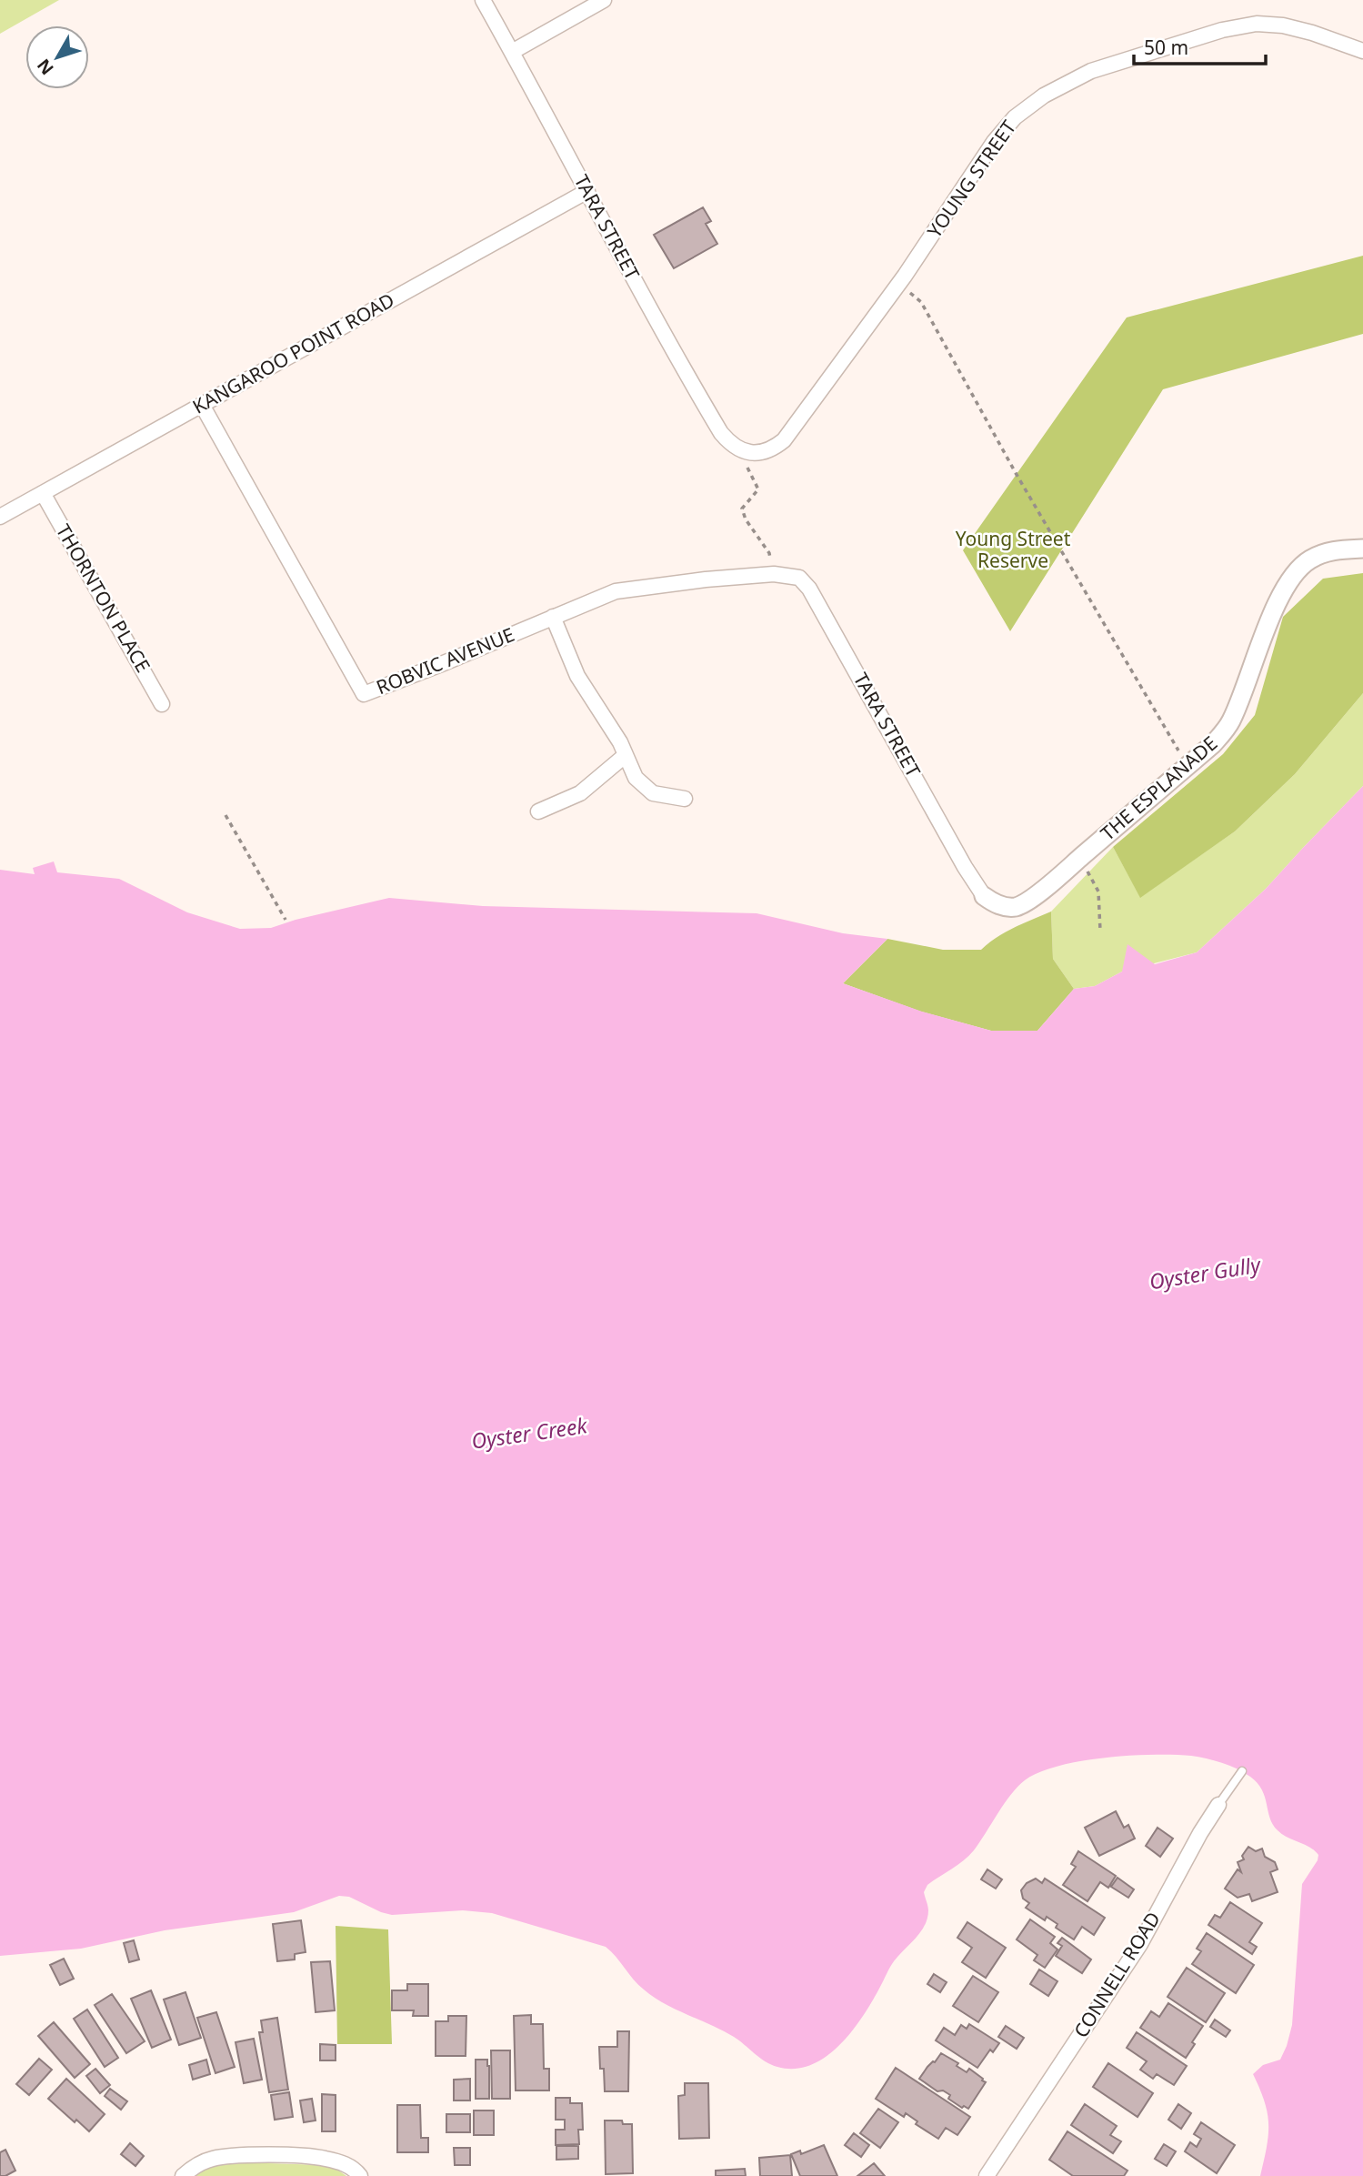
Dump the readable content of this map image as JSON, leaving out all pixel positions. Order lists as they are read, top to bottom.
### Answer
{
  "streets": {
    "street": [
      "YOUNG STREET",
      "TARA STREET",
      "KANGAROO POINT ROAD",
      "THORNTON PLACE",
      "ROBVIC AVENUE",
      "THE ESPLANADE",
      "CONNELL ROAD"
    ]
  },
  "crossings": [
    ["YOUNG STREET", "TARA STREET"],
    ["TARA STREET", "KANGAROO POINT ROAD"],
    ["TARA STREET", "ROBVIC AVENUE"],
    ["TARA STREET", "THE ESPLANADE"],
    ["KANGAROO POINT ROAD", "THORNTON PLACE"],
    ["KANGAROO POINT ROAD", "ROBVIC AVENUE"]
  ],
  "water": ["Oyster Gully", "Oyster Creek"],
  "parks": ["Young Street Reserve"],
  "scale_bar": "50 m",
  "north": "bottom left"
}
